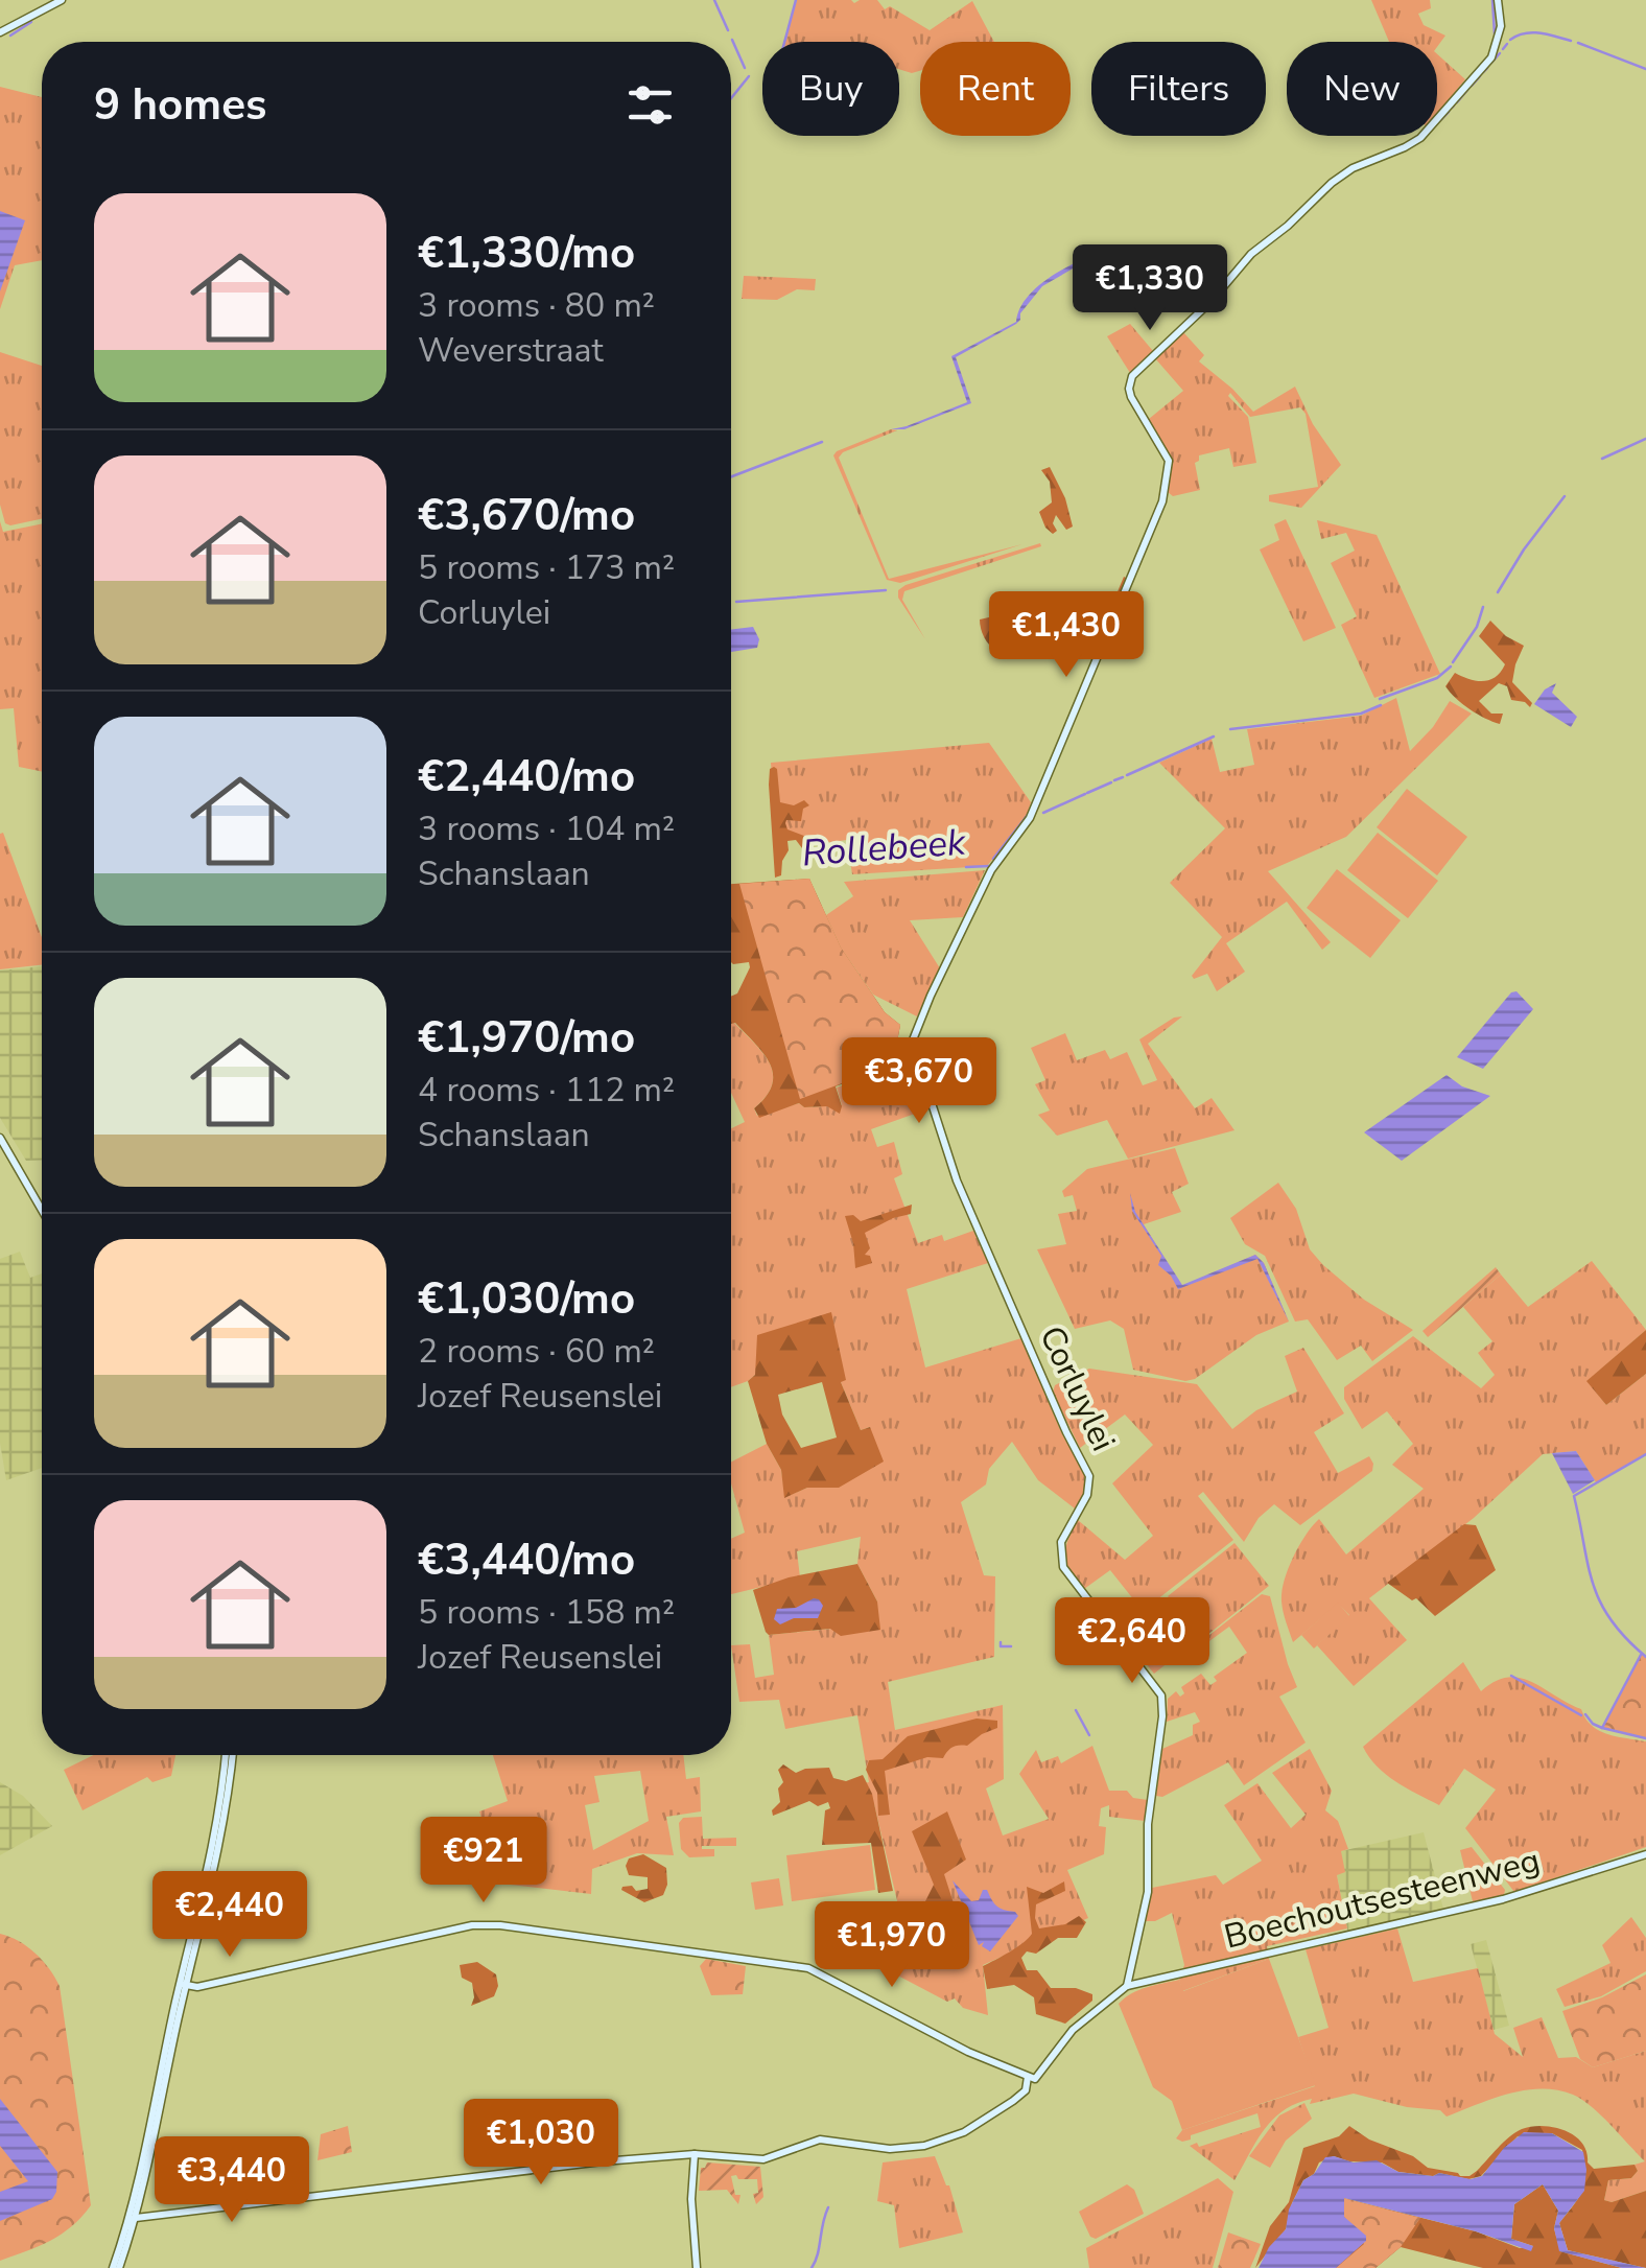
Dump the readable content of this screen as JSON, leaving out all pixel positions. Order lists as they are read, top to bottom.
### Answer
{
  "streets": {
    "street": ["Corluylei", "Boechoutsesteenweg"]
  },
  "crossings": [
    ["Corluylei", "Boechoutsesteenweg"]
  ],
  "water": ["Rollebeek"],
  "page": {
    "chip": [
      "Buy",
      "Rent",
      "Filters",
      "New"
    ],
    "heading": "9 homes",
    "list": [
      {
        "name": "€1,330/mo",
        "note": "3 rooms · 80 m² · Weverstraat"
      },
      {
        "name": "€3,670/mo",
        "note": "5 rooms · 173 m² · Corluylei"
      },
      {
        "name": "€2,440/mo",
        "note": "3 rooms · 104 m² · Schanslaan"
      },
      {
        "name": "€1,970/mo",
        "note": "4 rooms · 112 m² · Schanslaan"
      },
      {
        "name": "€1,030/mo",
        "note": "2 rooms · 60 m² · Jozef Reusenslei"
      },
      {
        "name": "€3,440/mo",
        "note": "5 rooms · 158 m² · Jozef Reusenslei"
      }
    ],
    "price": [
      "€1,330",
      "€1,430",
      "€3,670",
      "€2,640",
      "€921",
      "€2,440",
      "€1,970",
      "€1,030",
      "€3,440"
    ]
  }
}
